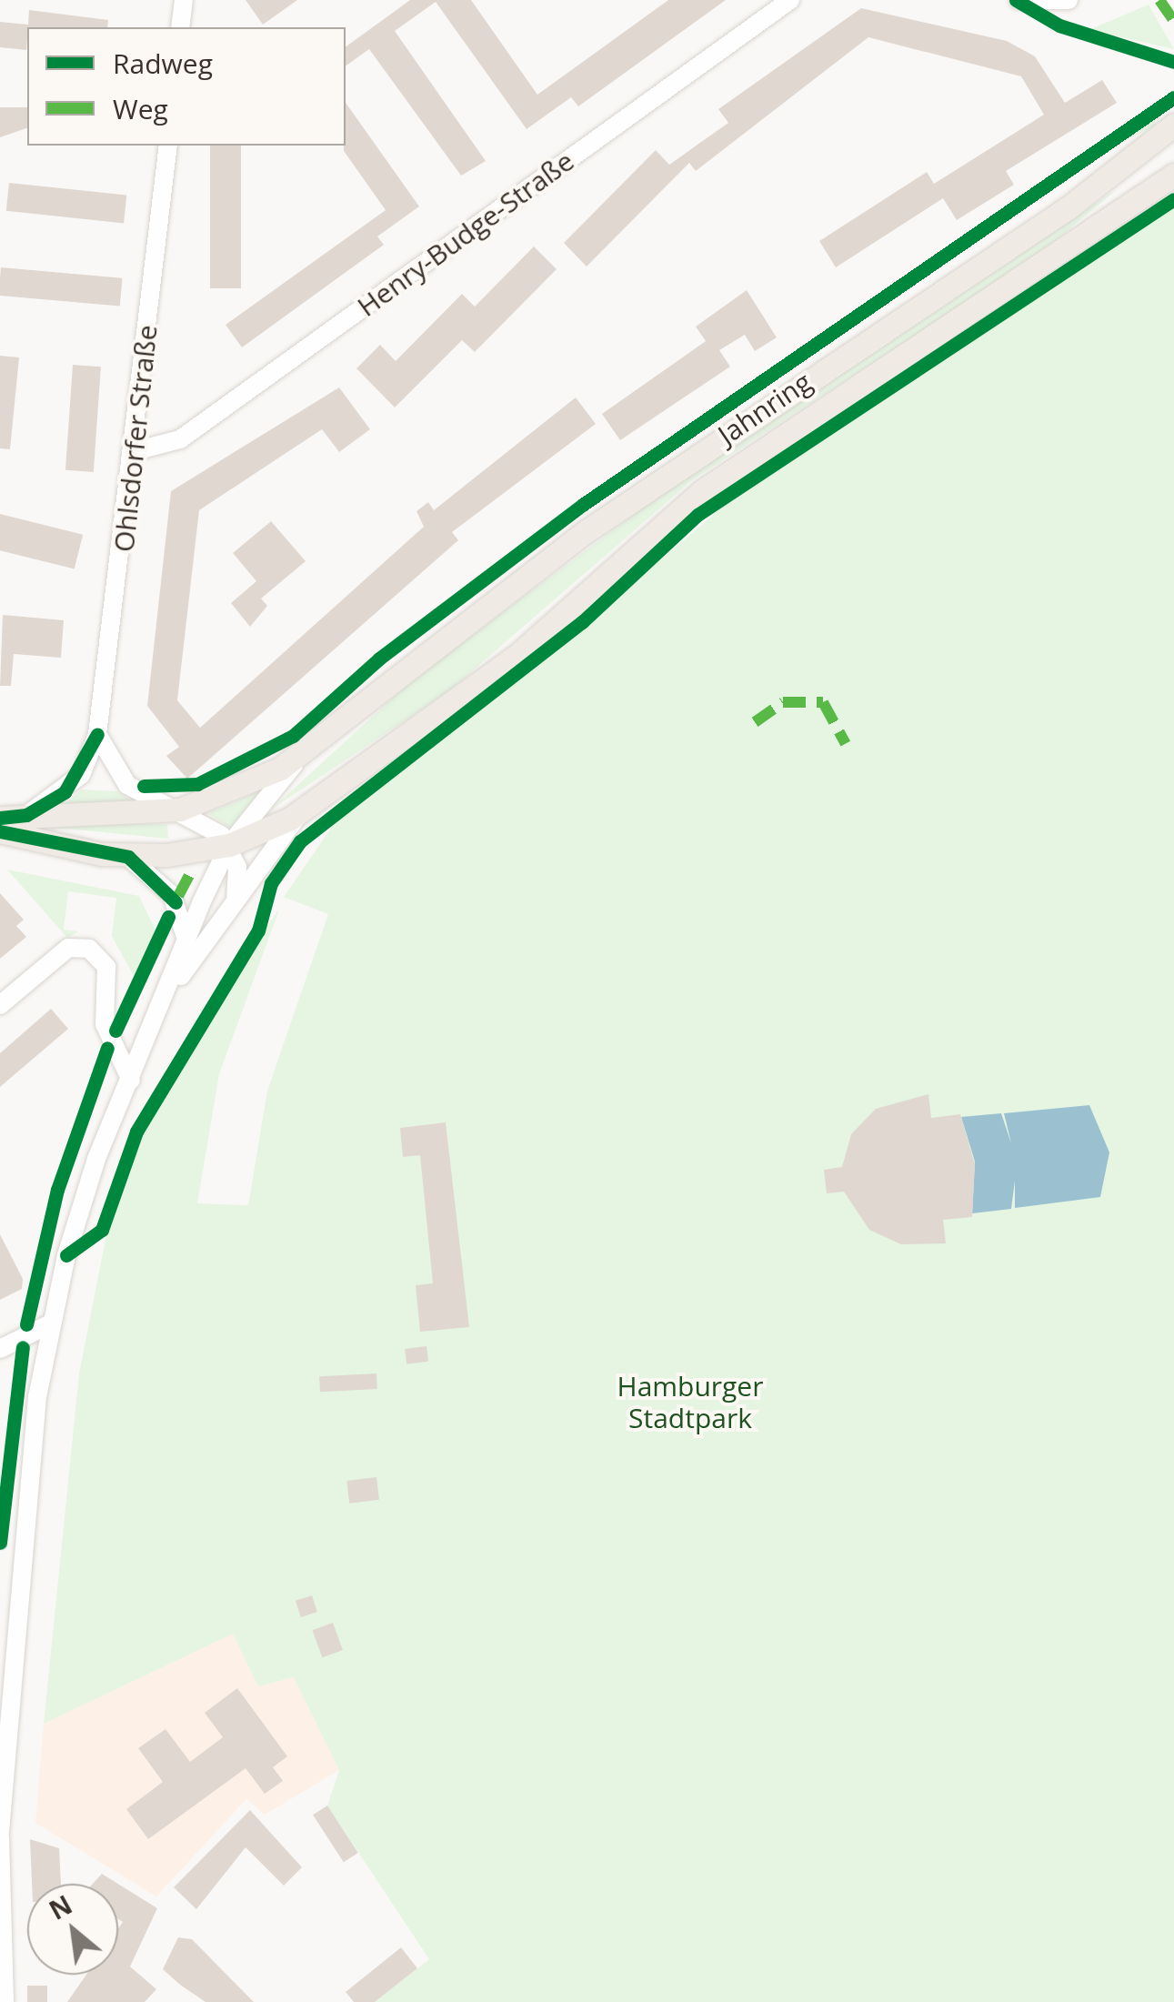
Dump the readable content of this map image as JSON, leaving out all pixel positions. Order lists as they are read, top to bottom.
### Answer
{
  "streets": {
    "main road": ["Jahnring"],
    "street": ["Henry-Budge-Straße", "Ohlsdorfer Straße"]
  },
  "crossings": [
    ["Henry-Budge-Straße", "Ohlsdorfer Straße"],
    ["Jahnring", "Ohlsdorfer Straße"]
  ],
  "parks": ["Hamburger Stadtpark"],
  "legend": ["Radweg", "Weg"],
  "north": "top left"
}
